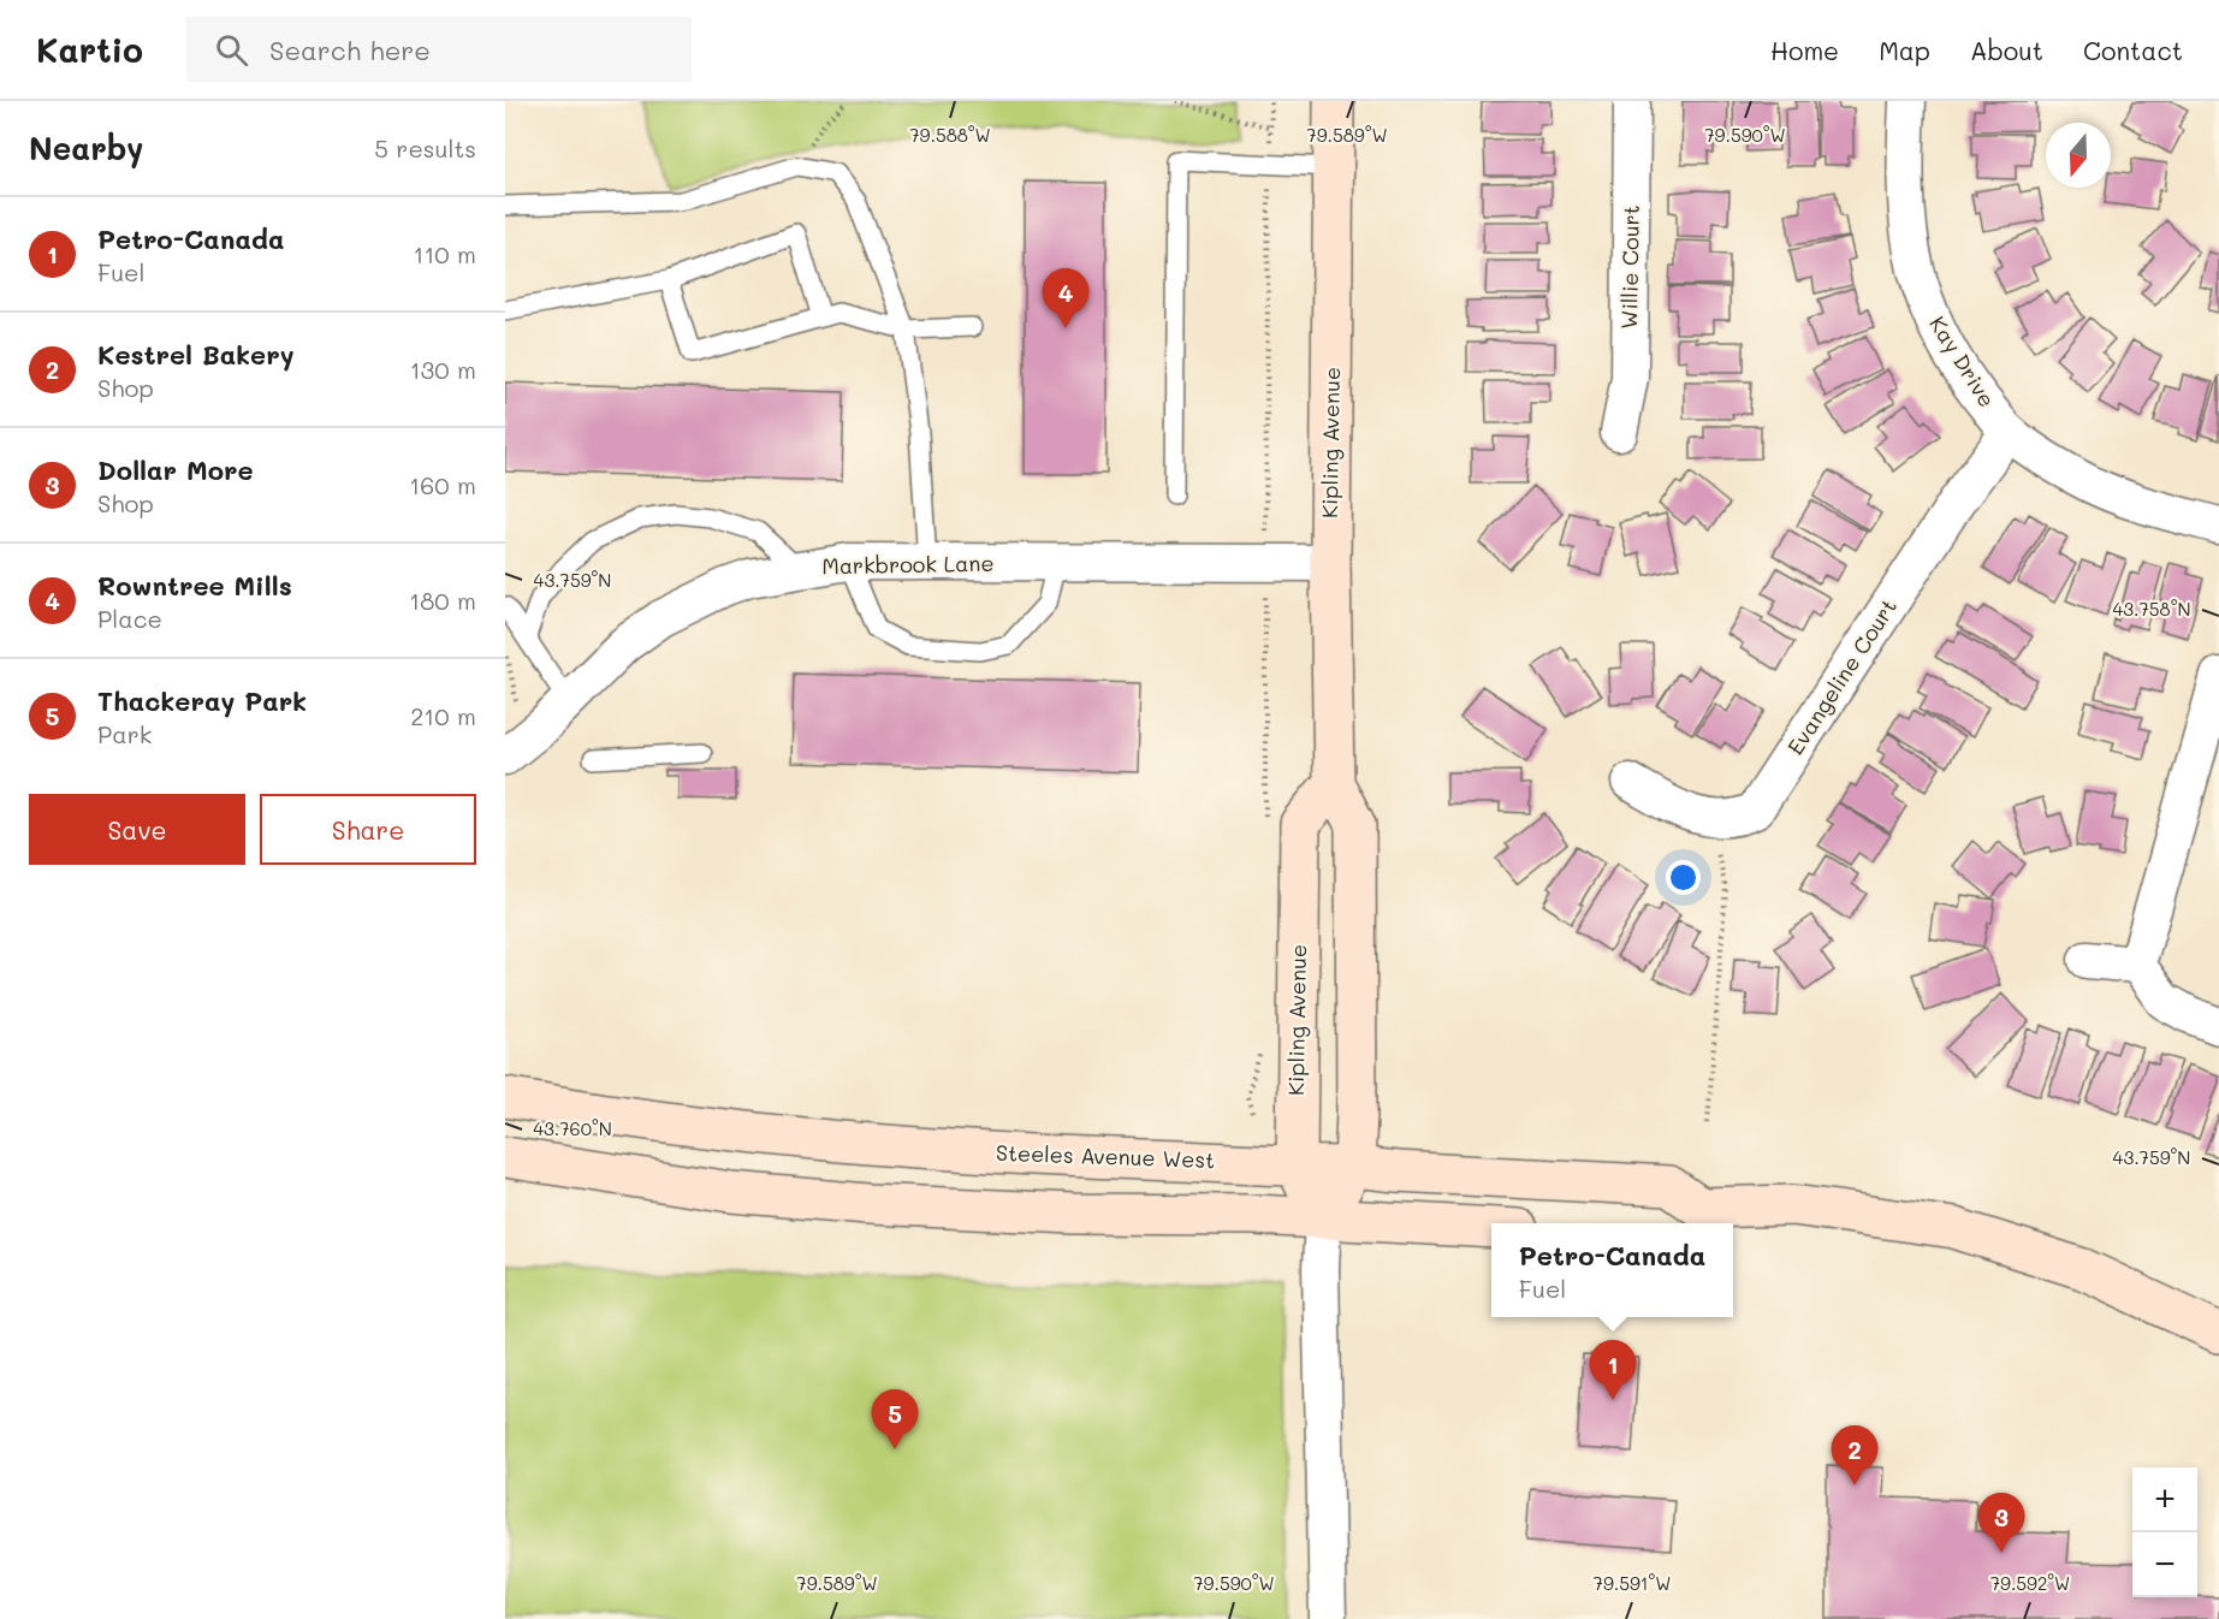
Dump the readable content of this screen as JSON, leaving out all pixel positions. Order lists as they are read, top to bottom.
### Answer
{
  "streets": {
    "main road": ["Kipling Avenue", "Steeles Avenue West"],
    "street": [
      "Willie Court",
      "Kay Drive",
      "Markbrook Lane",
      "Evangeline Court"
    ]
  },
  "crossings": [
    ["Kay Drive", "Evangeline Court"],
    ["Kipling Avenue", "Markbrook Lane"],
    ["Kipling Avenue", "Steeles Avenue West"]
  ],
  "north": "bottom",
  "page": {
    "header": "Kartio",
    "search": "Search here",
    "nav": [
      "Home",
      "Map",
      "About",
      "Contact"
    ],
    "heading": ["Nearby", "5 results"],
    "list": [
      {
        "mark": "1",
        "name": "Petro-Canada",
        "note": "Fuel",
        "value": "110 m"
      },
      {
        "mark": "2",
        "name": "Kestrel Bakery",
        "note": "Shop",
        "value": "130 m"
      },
      {
        "mark": "3",
        "name": "Dollar More",
        "note": "Shop",
        "value": "160 m"
      },
      {
        "mark": "4",
        "name": "Rowntree Mills",
        "note": "Place",
        "value": "180 m"
      },
      {
        "mark": "5",
        "name": "Thackeray Park",
        "note": "Park",
        "value": "210 m"
      }
    ],
    "pins": [
      "4",
      "1",
      "5",
      "2",
      "3"
    ],
    "buttons": ["Save", "Share"],
    "popup": ["Petro-Canada", "Fuel"],
    "map_buttons": ["+", "−"]
  },
  "coordinates": [
    "79.588°W",
    "79.589°W",
    "79.590°W",
    "43.759°N",
    "43.758°N",
    "43.760°N",
    "79.591°W",
    "79.592°W"
  ]
}
